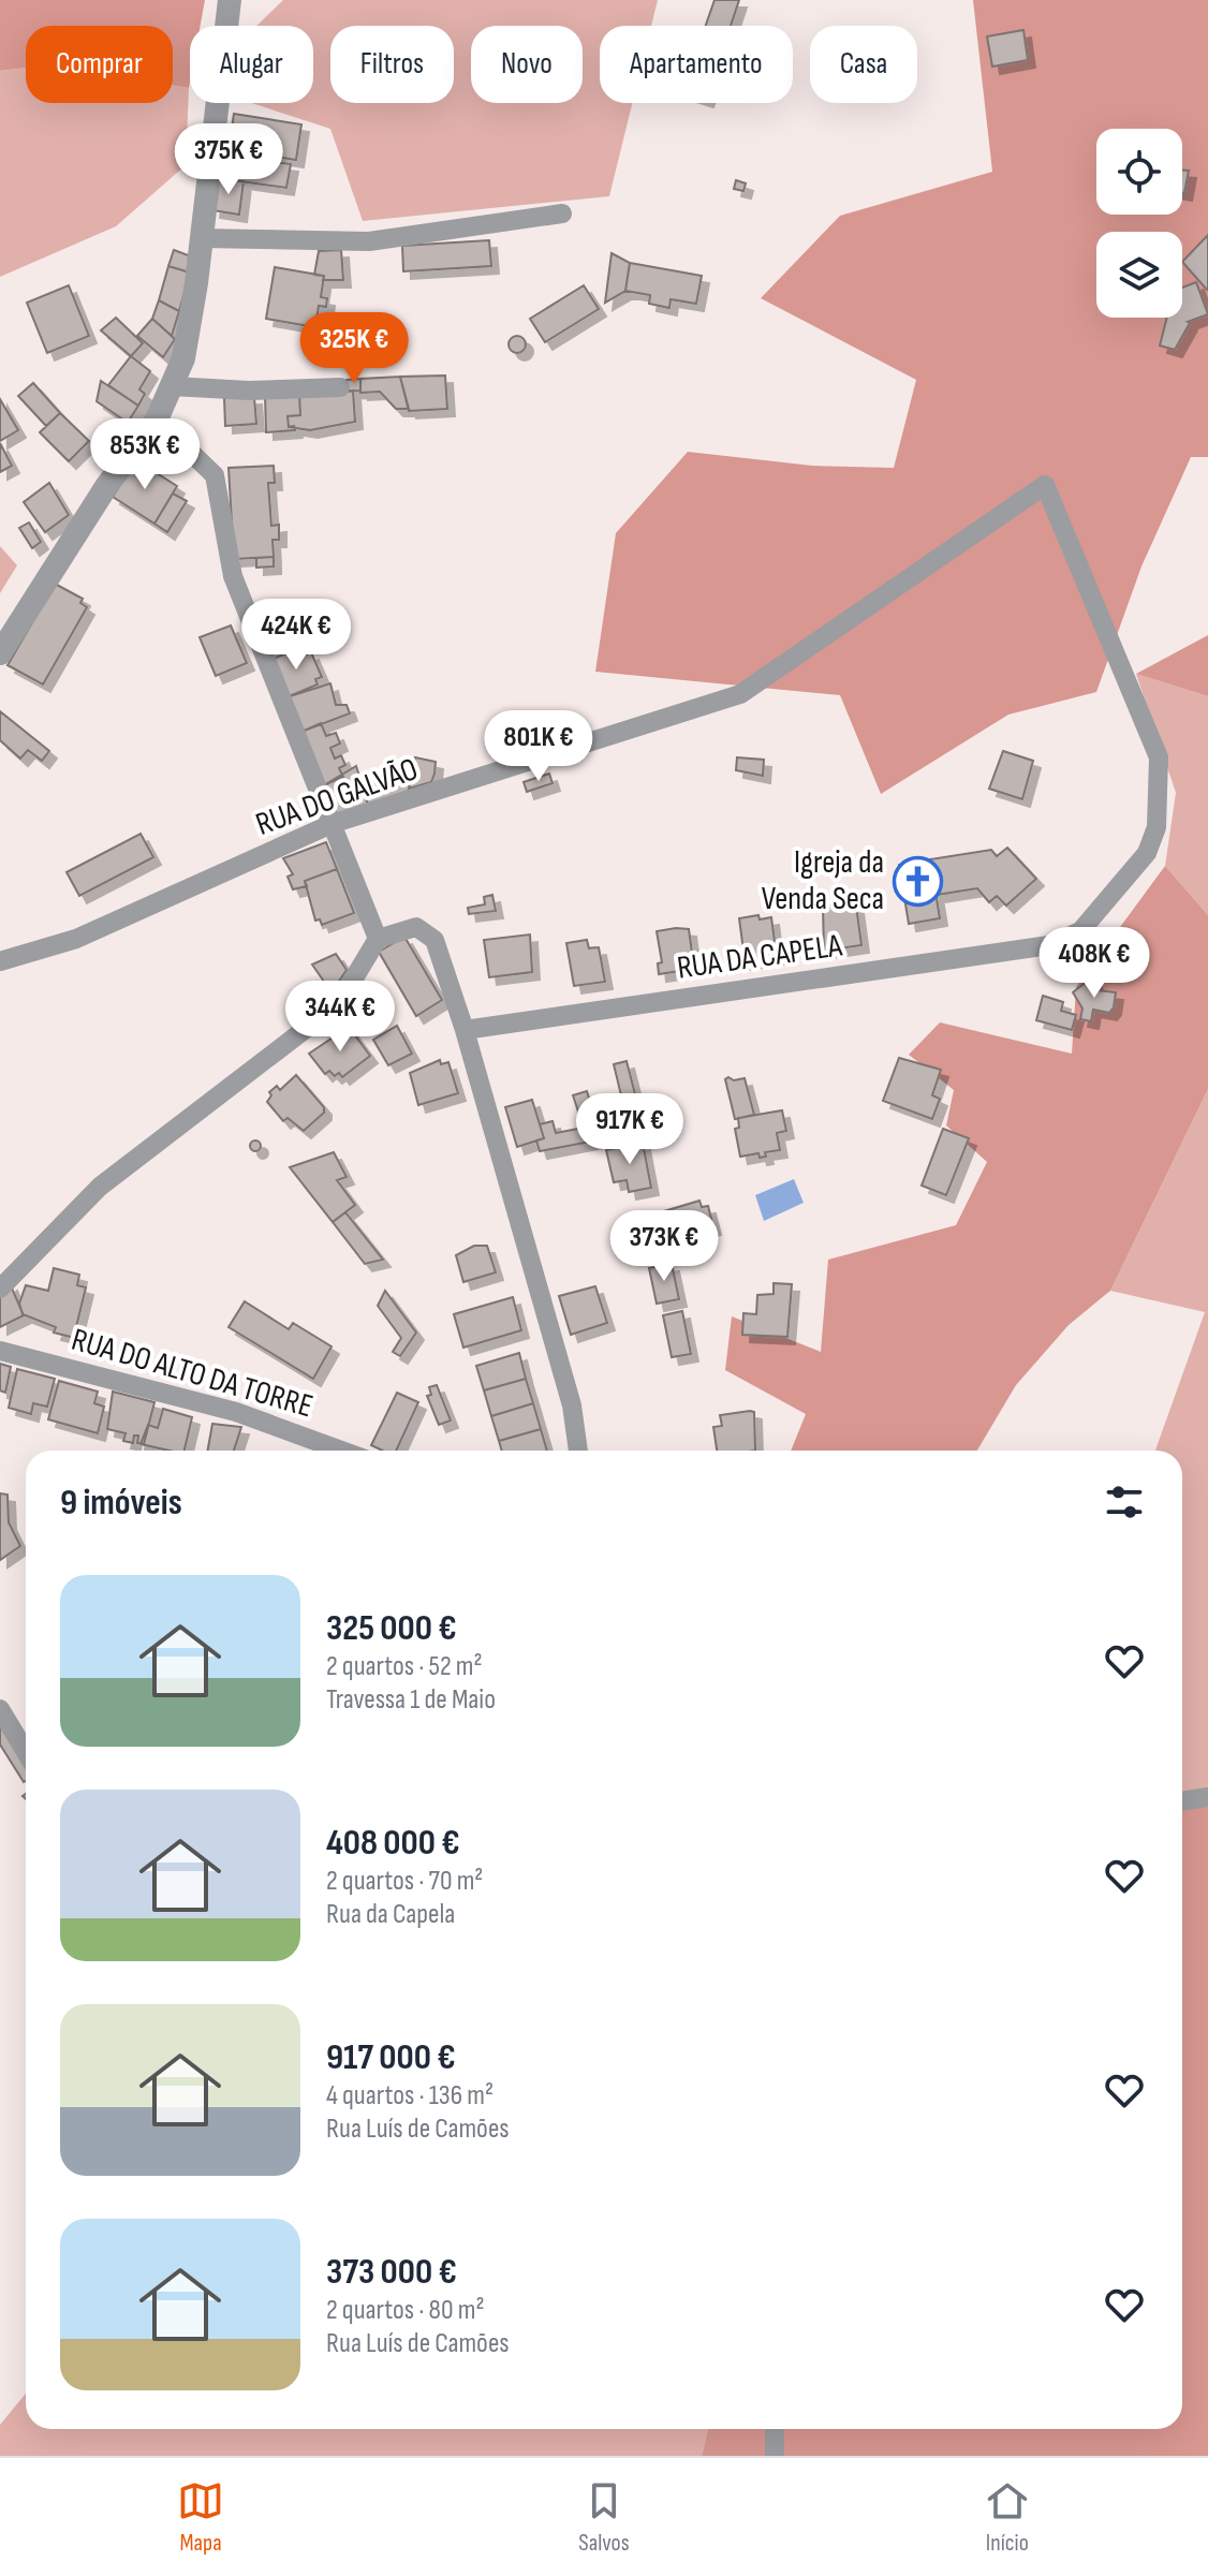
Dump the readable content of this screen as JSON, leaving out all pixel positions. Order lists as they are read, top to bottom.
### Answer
{
  "streets": {
    "street": ["RUA DO GALVÃO", "RUA DA CAPELA", "RUA DO ALTO DA TORRE"]
  },
  "crossings": [
    ["RUA DO GALVÃO", "RUA DA CAPELA"]
  ],
  "places": {
    "church": ["Igreja da Venda Seca"]
  },
  "page": {
    "chip": [
      "Comprar",
      "Alugar",
      "Filtros",
      "Novo",
      "Apartamento",
      "Casa"
    ],
    "price": [
      "375K €",
      "325K €",
      "853K €",
      "424K €",
      "801K €",
      "408K €",
      "344K €",
      "917K €",
      "373K €"
    ],
    "heading": "9 imóveis",
    "list": [
      {
        "name": "325 000 €",
        "note": "2 quartos · 52 m² · Travessa 1 de Maio"
      },
      {
        "name": "408 000 €",
        "note": "2 quartos · 70 m² · Rua da Capela"
      },
      {
        "name": "917 000 €",
        "note": "4 quartos · 136 m² · Rua Luís de Camões"
      },
      {
        "name": "373 000 €",
        "note": "2 quartos · 80 m² · Rua Luís de Camões"
      }
    ],
    "tabs": ["Mapa", "Salvos", "Início"]
  }
}
